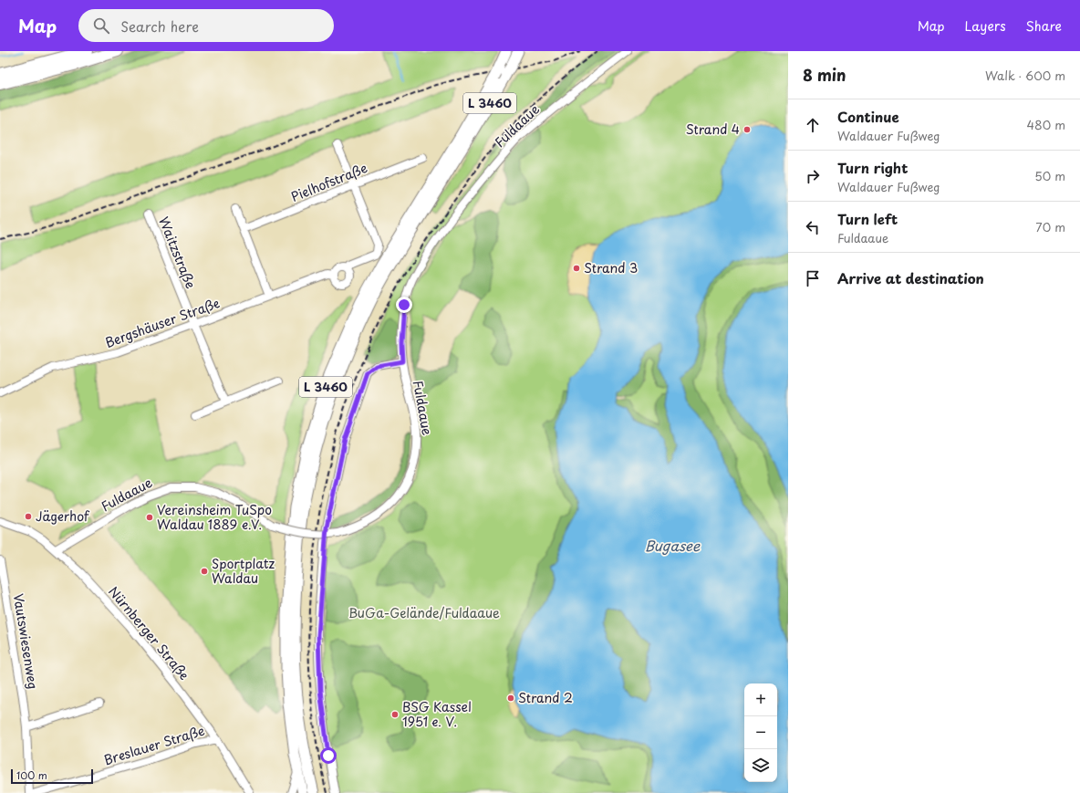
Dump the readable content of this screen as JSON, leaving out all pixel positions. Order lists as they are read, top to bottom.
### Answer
{
  "streets": {
    "main road": ["L 3460"],
    "street": [
      "Fuldaaue",
      "Pielhofstraße",
      "Waitzstraße",
      "Bergshäuser Straße",
      "Nürnberger Straße",
      "Vautswiesenweg",
      "Breslauer Straße"
    ]
  },
  "crossings": [
    ["Fuldaaue", "Nürnberger Straße"],
    ["Waitzstraße", "Bergshäuser Straße"],
    ["Nürnberger Straße", "Breslauer Straße"]
  ],
  "water": ["Bugasee"],
  "parks": ["BuGa-Gelände/Fuldaaue"],
  "places": [
    "Strand 4",
    "Strand 3",
    "Jägerhof",
    "Vereinsheim TuSpo Waldau 1889 e.V.",
    "Sportplatz Waldau",
    "Strand 2",
    "BSG Kassel 1951 e. V."
  ],
  "scale_bar": "100 m",
  "page": {
    "header": "Map",
    "search": "Search here",
    "nav": ["Map", "Layers", "Share"],
    "heading": ["8 min", "Walk · 600 m"],
    "list": [
      ["Continue", "Waldauer Fußweg", "480 m"],
      ["Turn right", "Waldauer Fußweg", "50 m"],
      ["Turn left", "Fuldaaue", "70 m"],
      "Arrive at destination"
    ],
    "map_buttons": ["+", "−"],
    "scale": "100 m"
  }
}
